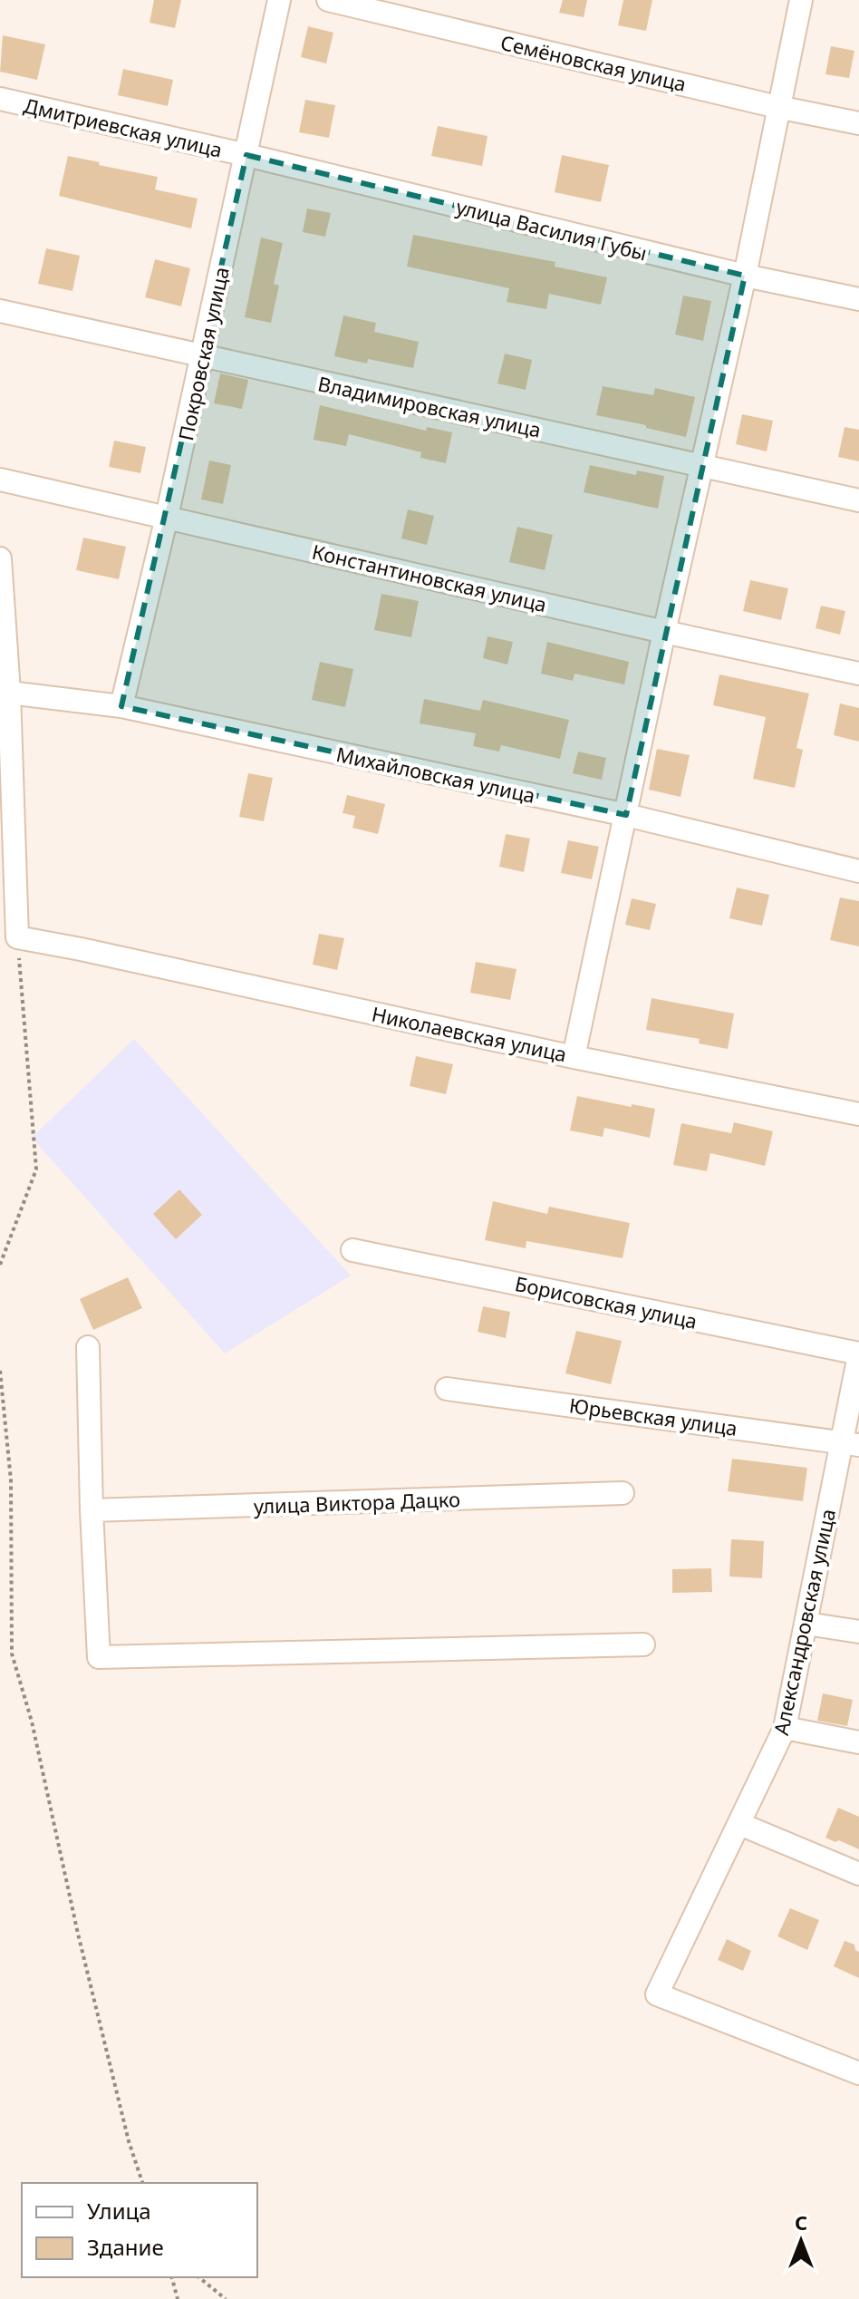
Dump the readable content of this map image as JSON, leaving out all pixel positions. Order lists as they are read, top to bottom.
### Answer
{
  "streets": {
    "street": [
      "Семёновская улица",
      "Дмитриевская улица",
      "улица Василия Губы",
      "Покровская улица",
      "Владимировская улица",
      "Константиновская улица",
      "Михайловская улица",
      "Николаевская улица",
      "Борисовская улица",
      "Юрьевская улица",
      "улица Виктора Дацко",
      "Александровская улица"
    ]
  },
  "crossings": [
    ["Дмитриевская улица", "улица Василия Губы"],
    ["Дмитриевская улица", "Покровская улица"],
    ["улица Василия Губы", "Покровская улица"],
    ["Покровская улица", "Владимировская улица"],
    ["Покровская улица", "Константиновская улица"],
    ["Покровская улица", "Михайловская улица"],
    ["Борисовская улица", "Александровская улица"],
    ["Юрьевская улица", "Александровская улица"]
  ],
  "legend": ["Улица", "Здание"],
  "north": "top"
}
